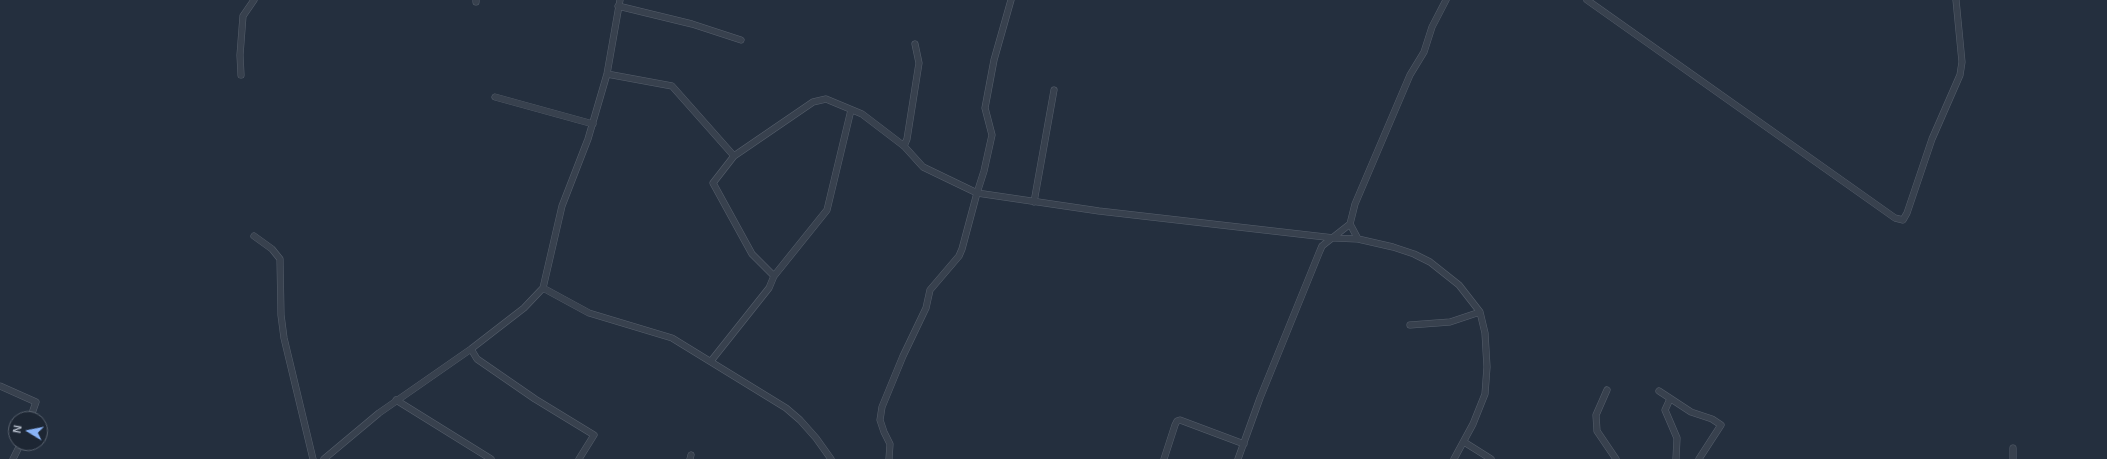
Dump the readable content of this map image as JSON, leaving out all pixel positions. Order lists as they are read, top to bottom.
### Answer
{
  "north": "left"
}
